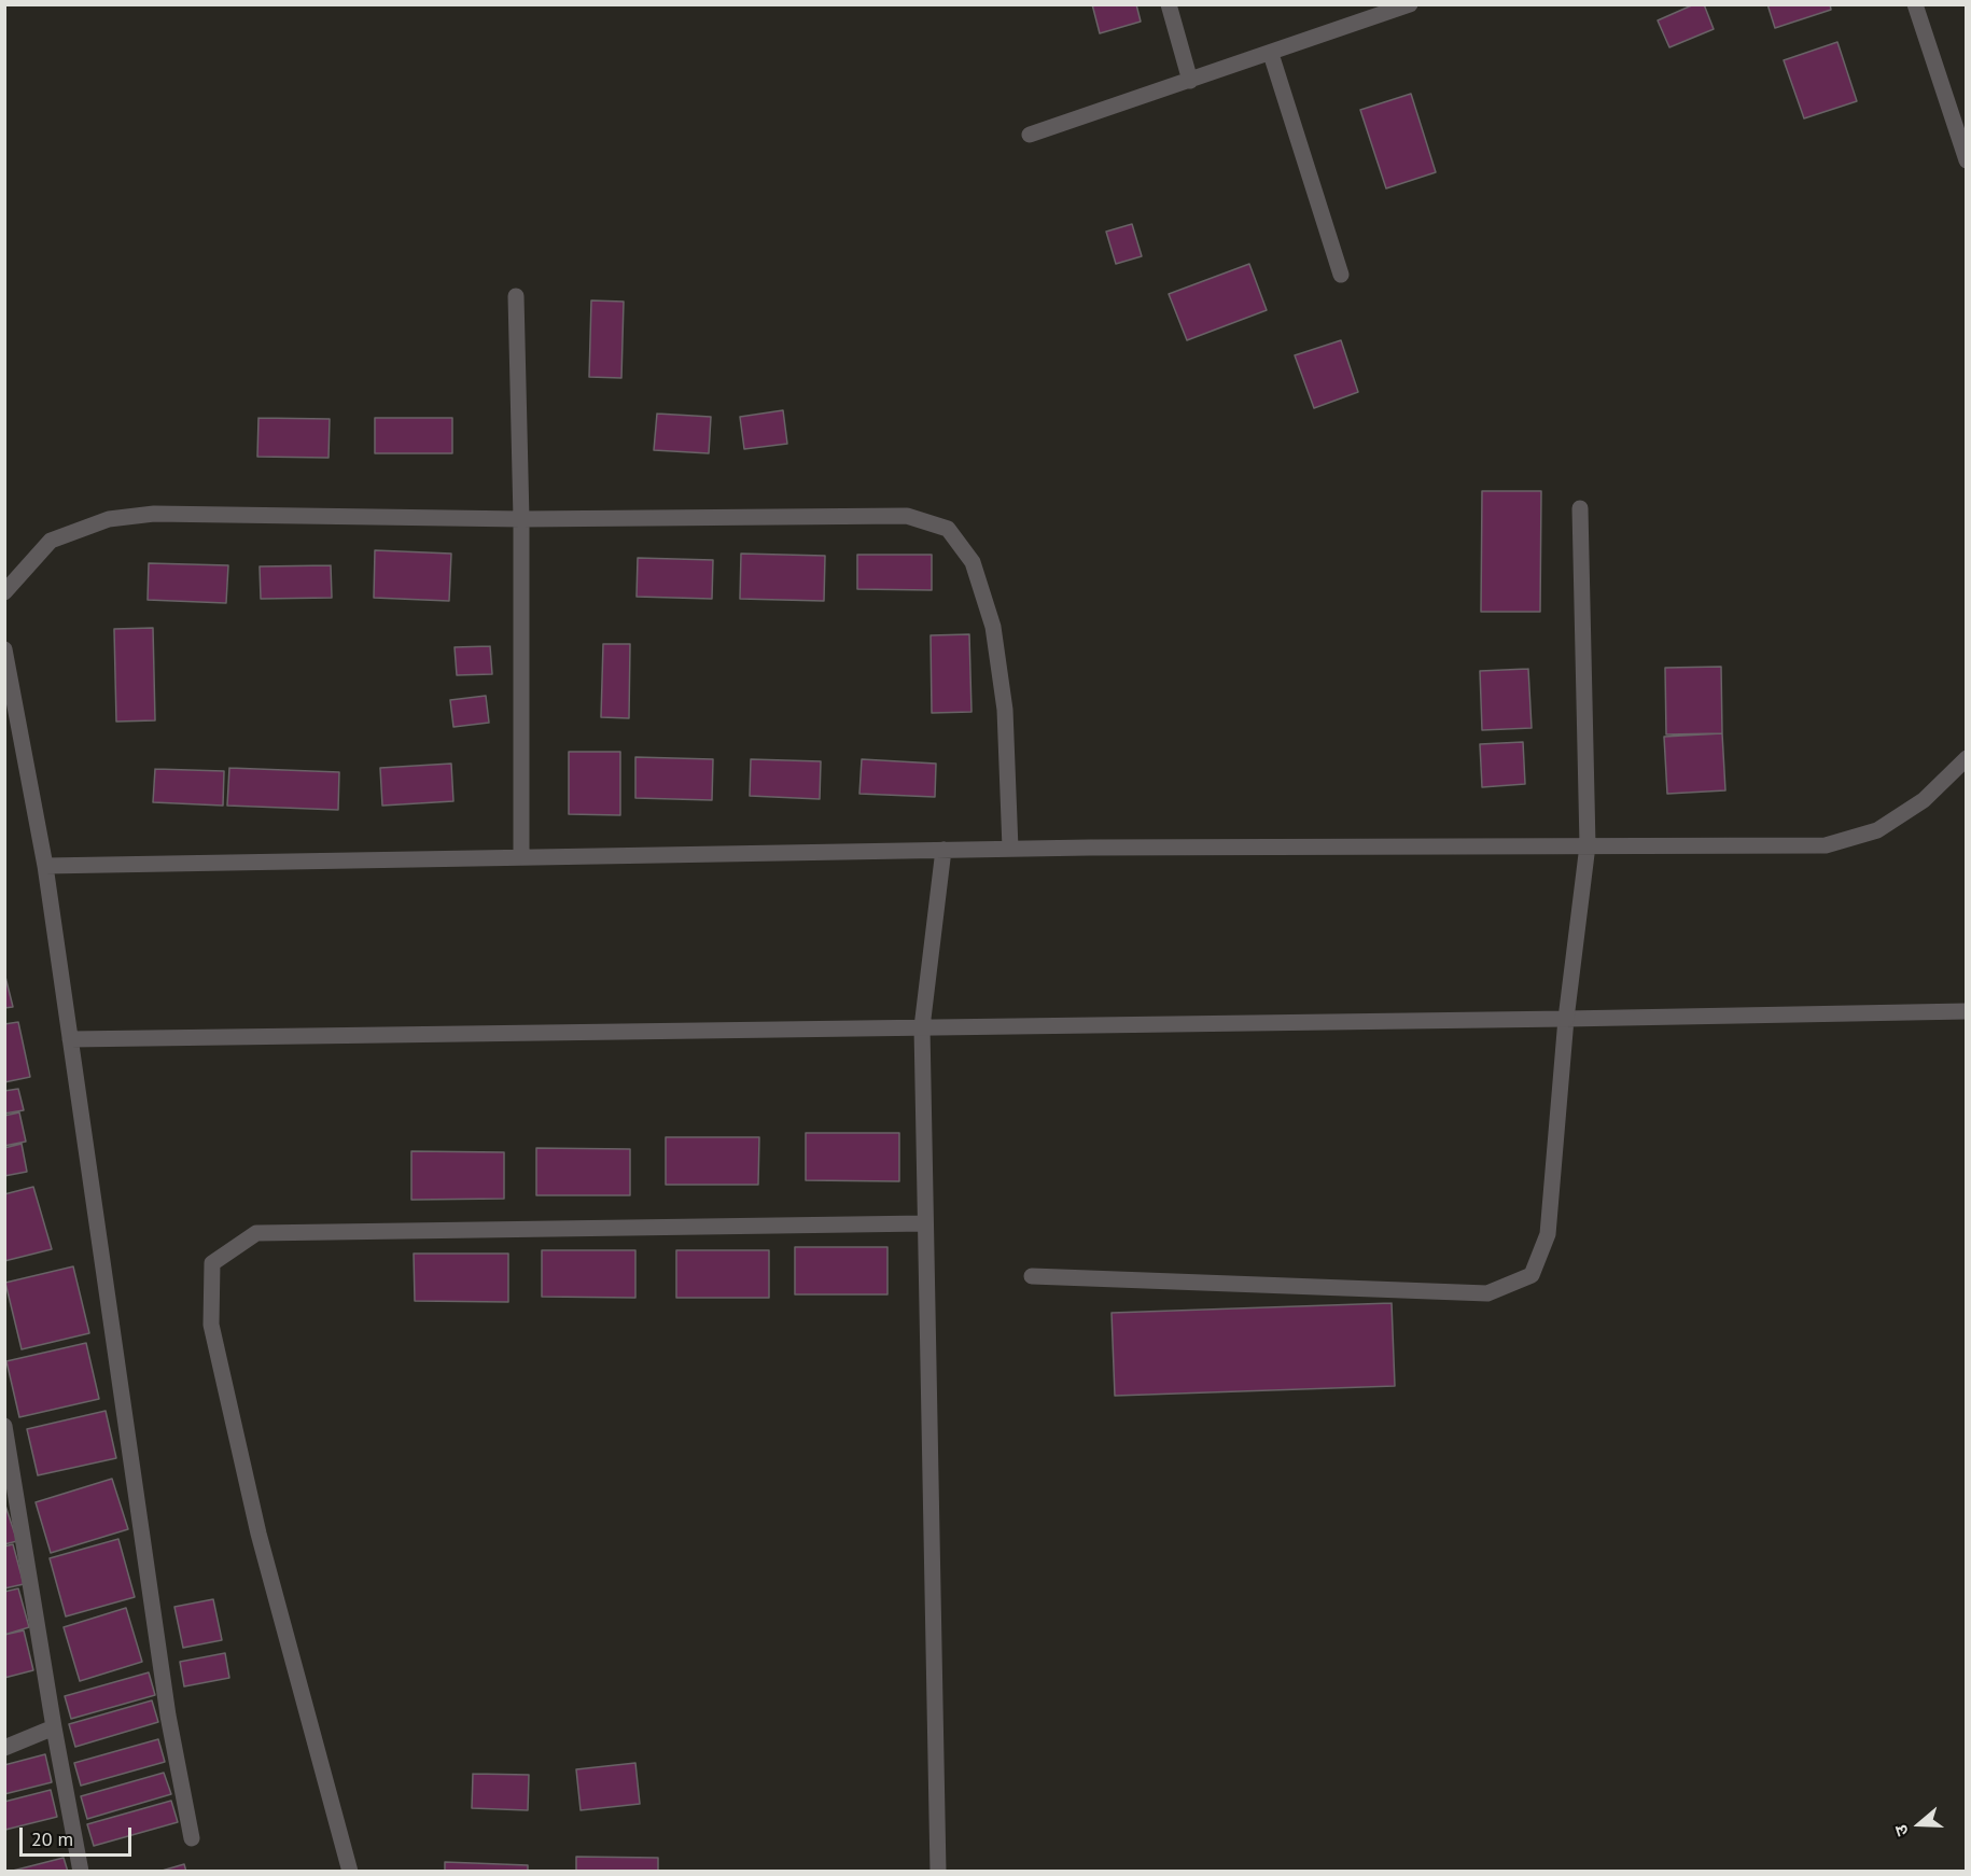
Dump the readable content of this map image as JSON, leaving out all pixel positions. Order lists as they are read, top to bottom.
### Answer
{
  "scale_bar": "20 m",
  "north": "left"
}
